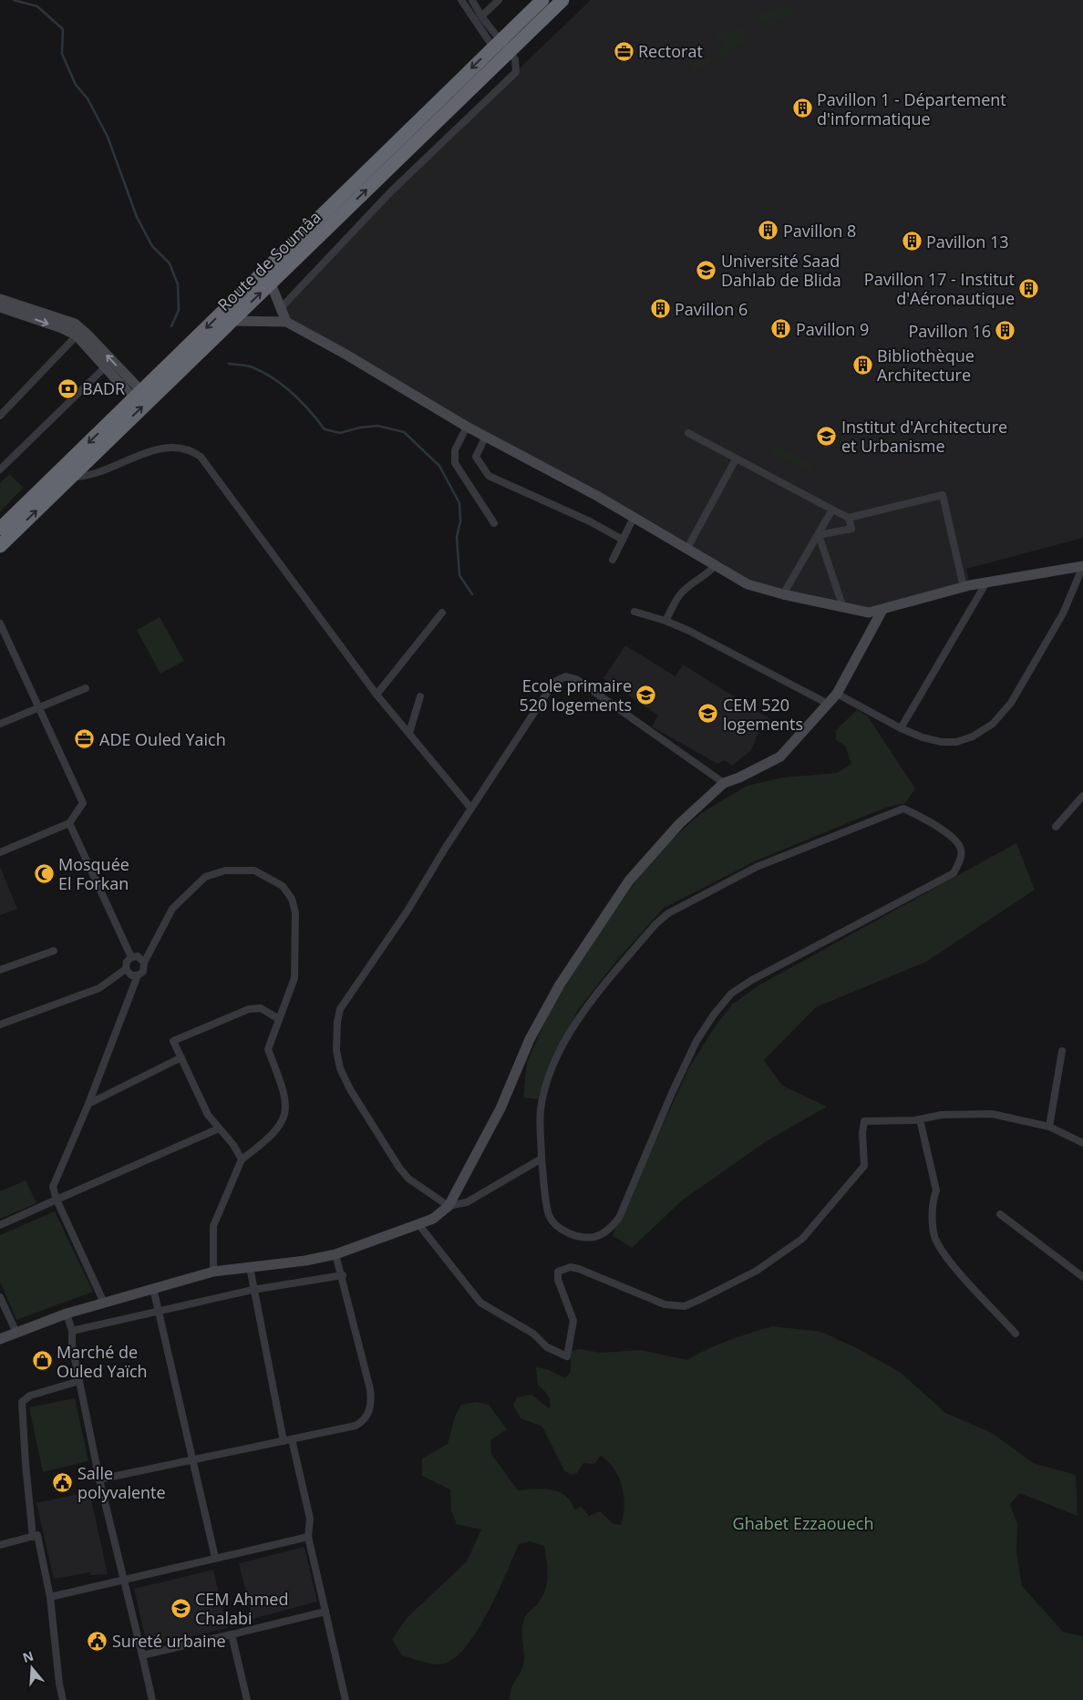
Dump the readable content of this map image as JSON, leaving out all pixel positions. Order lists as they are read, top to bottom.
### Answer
{
  "streets": {
    "highway": ["Route de Soumâa"]
  },
  "parks": ["Ghabet Ezzaouech"],
  "places": {
    "office": ["Rectorat", "ADE Ouled Yaich"],
    "building": [
      "Pavillon 1 - Département d'informatique",
      "Pavillon 8",
      "Pavillon 13",
      "Pavillon 17 - Institut d'Aéronautique",
      "Pavillon 6",
      "Pavillon 9",
      "Pavillon 16",
      "Bibliothèque Architecture"
    ],
    "school or university": [
      "Université Saad Dahlab de Blida",
      "Institut d'Architecture et Urbanisme",
      "Ecole primaire 520 logements",
      "CEM 520 logements",
      "CEM Ahmed Chalabi"
    ],
    "bank": ["BADR"],
    "mosque": ["Mosquée El Forkan"],
    "shop": ["Marché de Ouled Yaïch"],
    "public building": ["Salle polyvalente", "Sureté urbaine"]
  },
  "north": "top"
}
